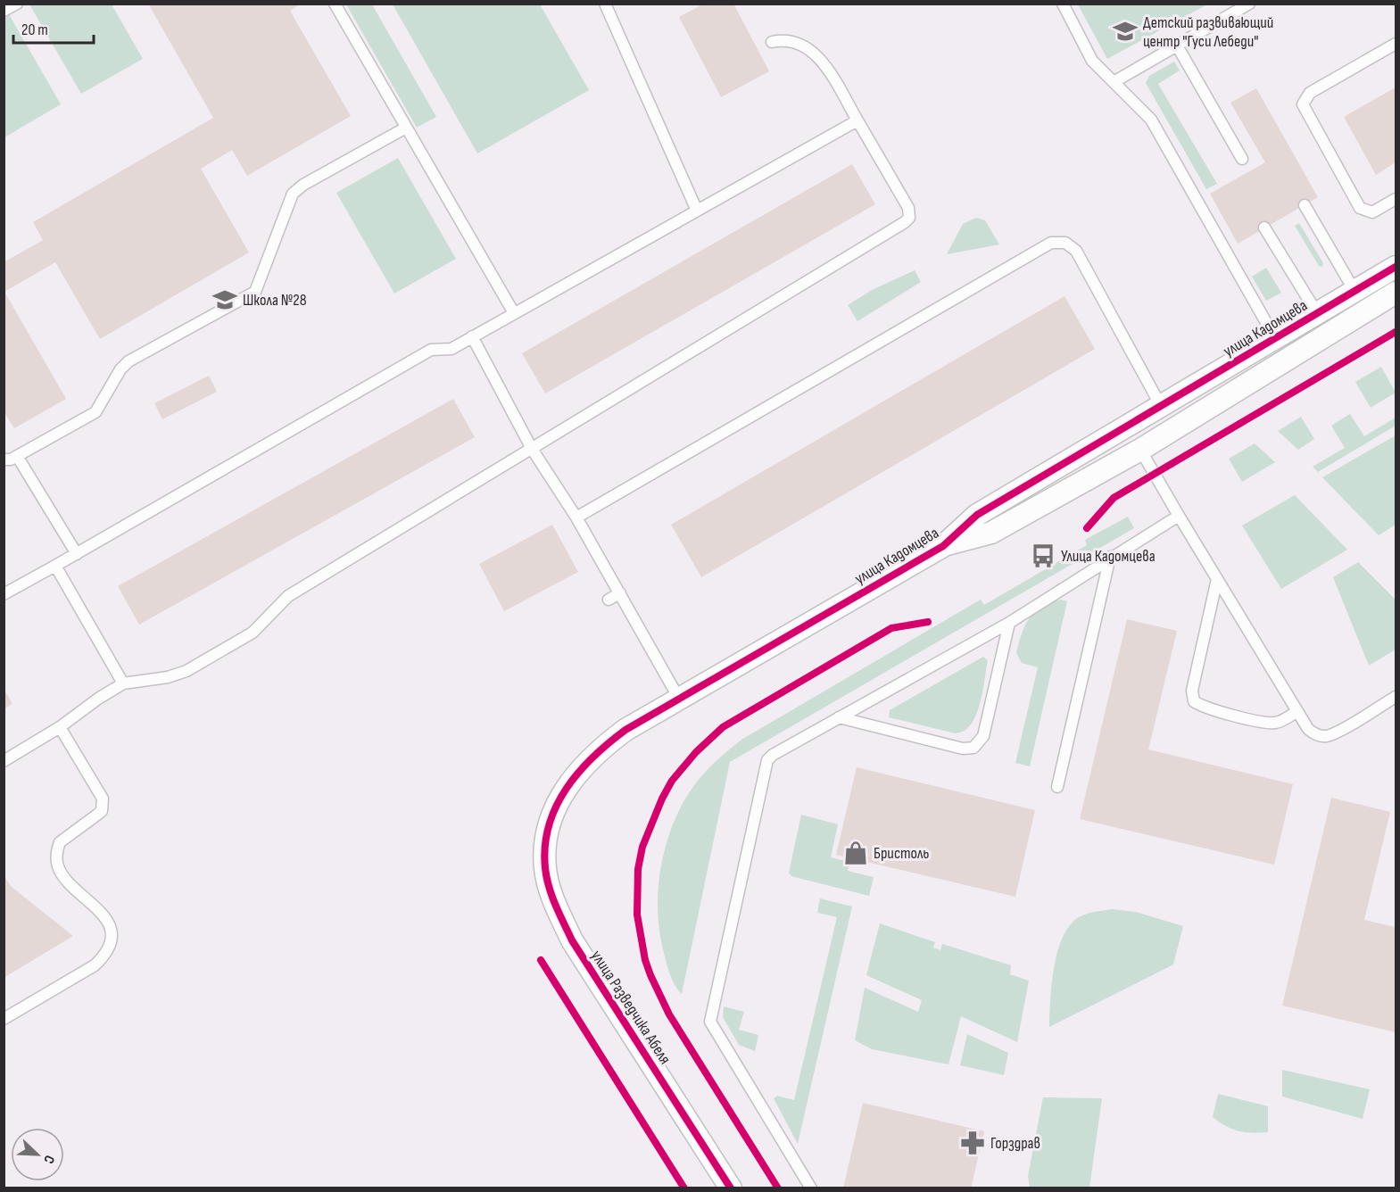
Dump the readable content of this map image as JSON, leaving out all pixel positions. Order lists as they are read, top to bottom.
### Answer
{
  "streets": {
    "street": ["улица Кадомцева", "улица Разведчика Абеля"]
  },
  "crossings": [
    ["улица Кадомцева", "улица Разведчика Абеля"]
  ],
  "places": {
    "school or university": ["Детский развивающий центр \"Гуси Лебеди\"", "Школа №28"],
    "bus stop": ["Улица Кадомцева"],
    "shop": ["Бристоль"],
    "pharmacy": ["Горздрав"]
  },
  "scale_bar": "20 m",
  "north": "bottom right"
}
